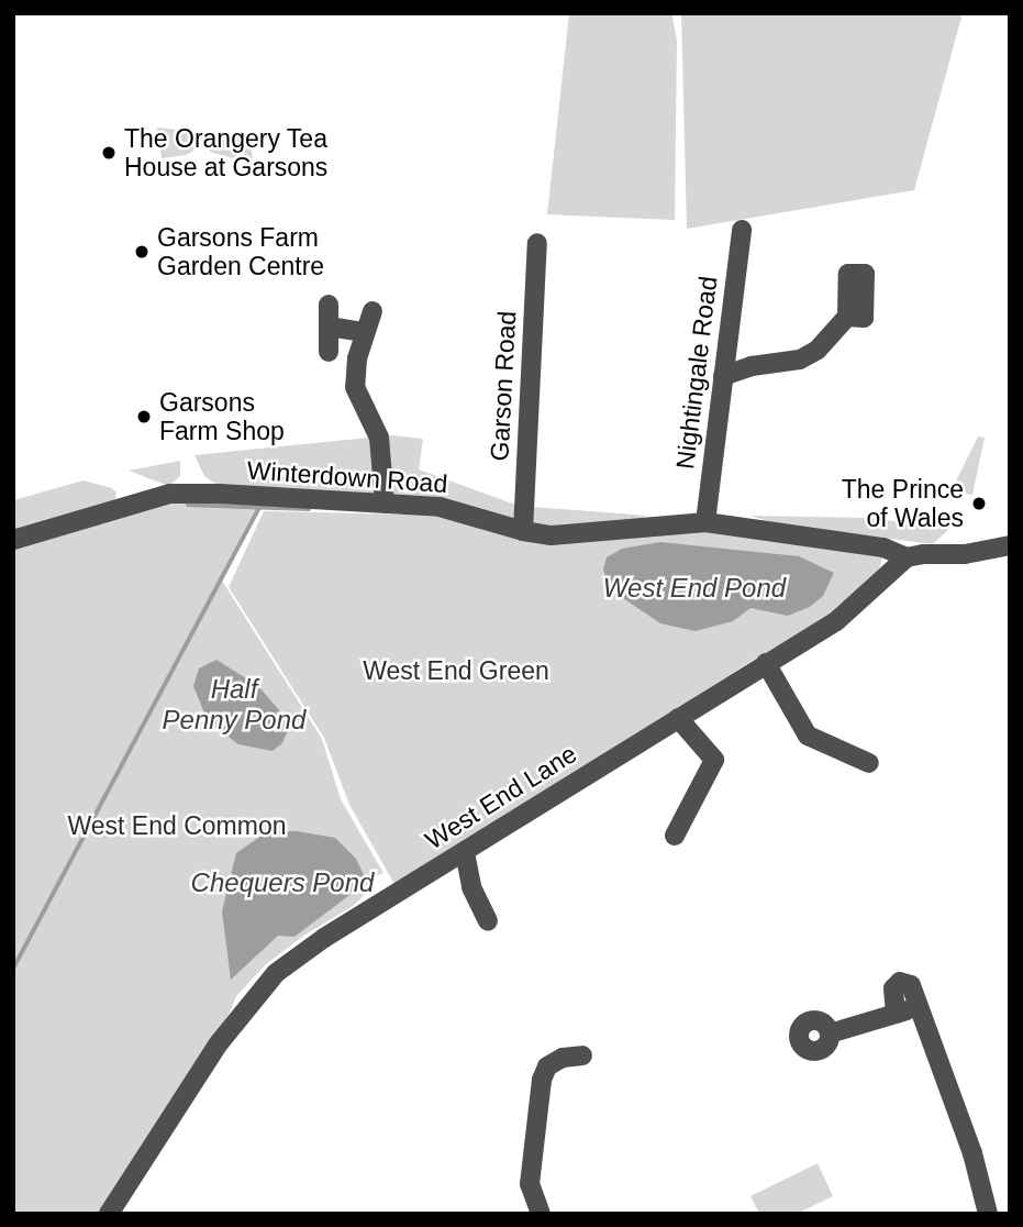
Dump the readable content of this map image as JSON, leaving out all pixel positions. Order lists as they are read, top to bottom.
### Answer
{
  "streets": {
    "street": [
      "Nightingale Road",
      "Garson Road",
      "Winterdown Road",
      "West End Lane"
    ]
  },
  "crossings": [
    ["Nightingale Road", "Winterdown Road"],
    ["Garson Road", "Winterdown Road"],
    ["Winterdown Road", "West End Lane"]
  ],
  "water": ["West End Pond", "Half Penny Pond", "Chequers Pond"],
  "parks": ["West End Green", "West End Common"],
  "places": [
    "The Orangery Tea House at Garsons",
    "Garsons Farm Garden Centre",
    "Garsons Farm Shop",
    "The Prince of Wales"
  ]
}
